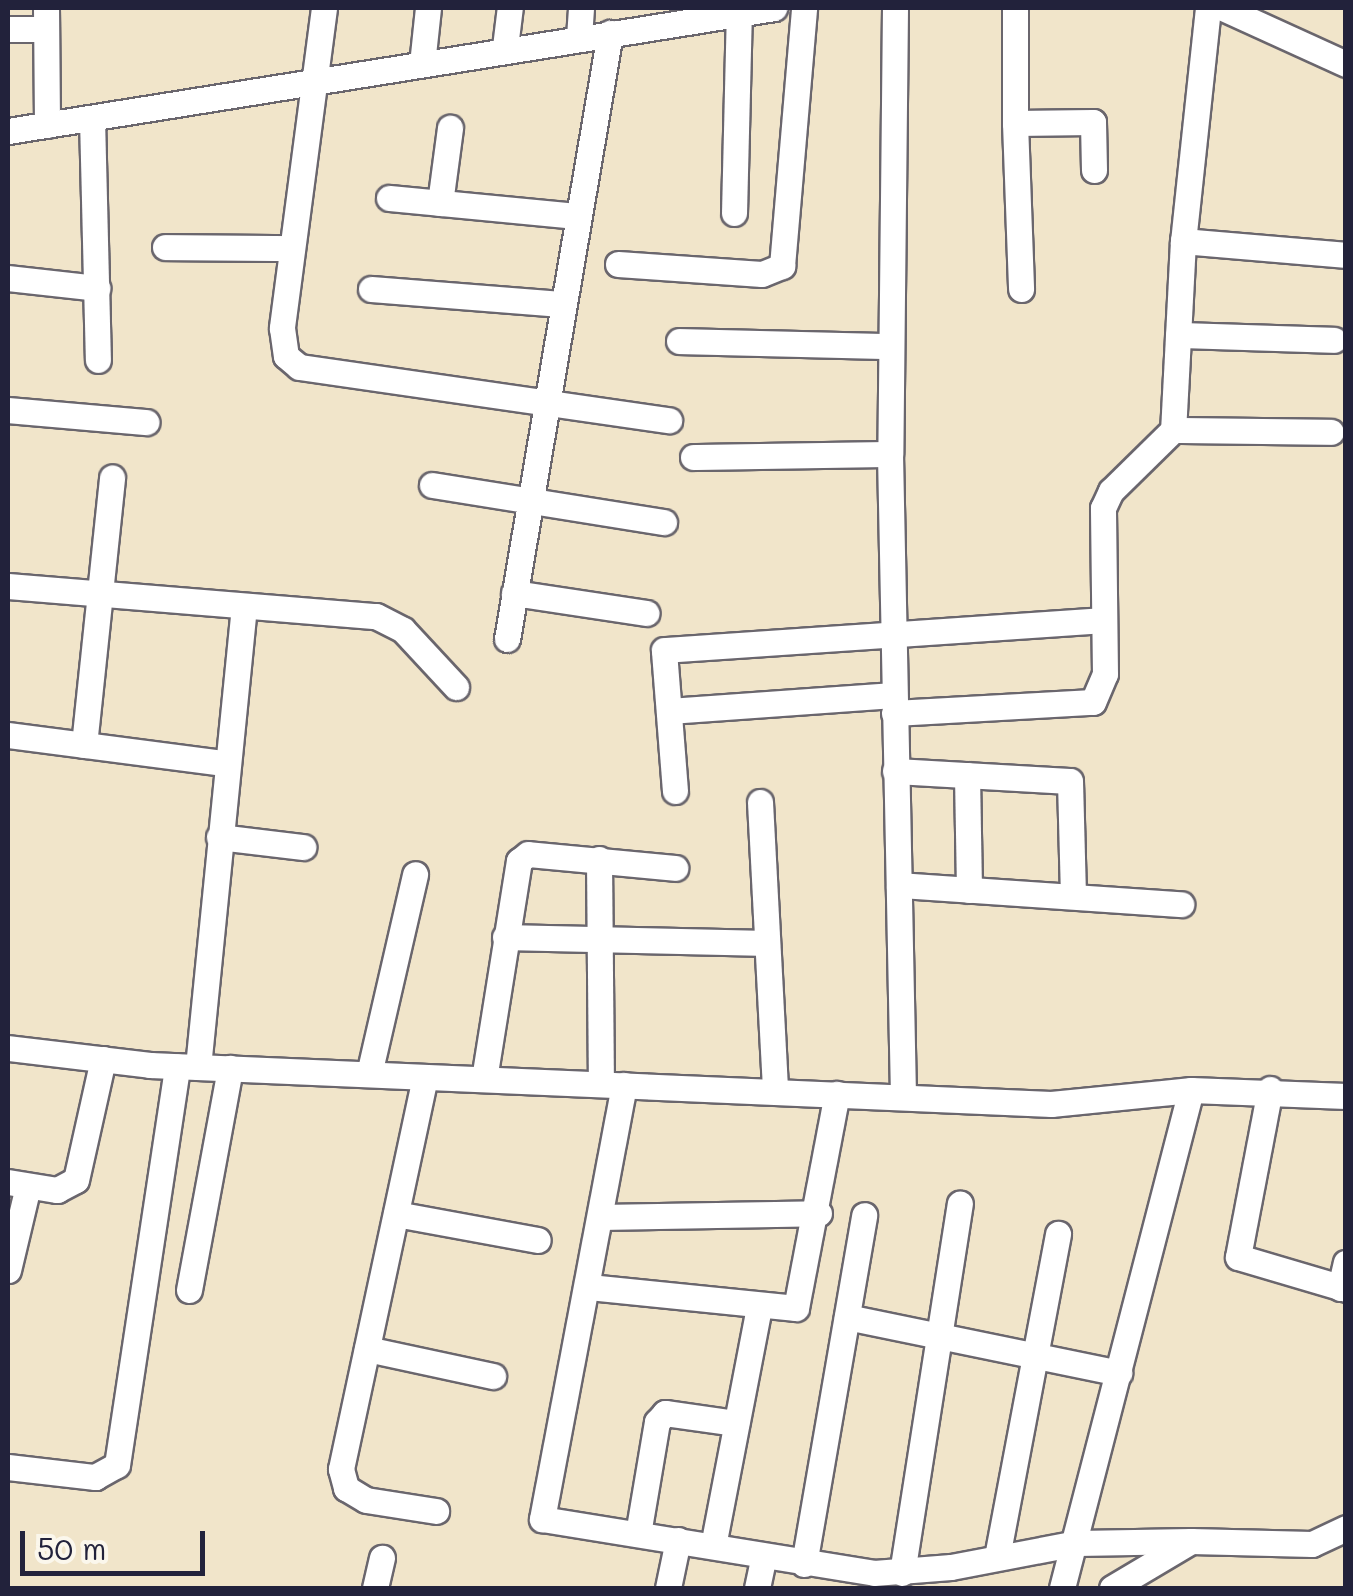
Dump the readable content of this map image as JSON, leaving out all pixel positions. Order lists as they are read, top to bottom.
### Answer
{
  "scale_bar": "50 m"
}
